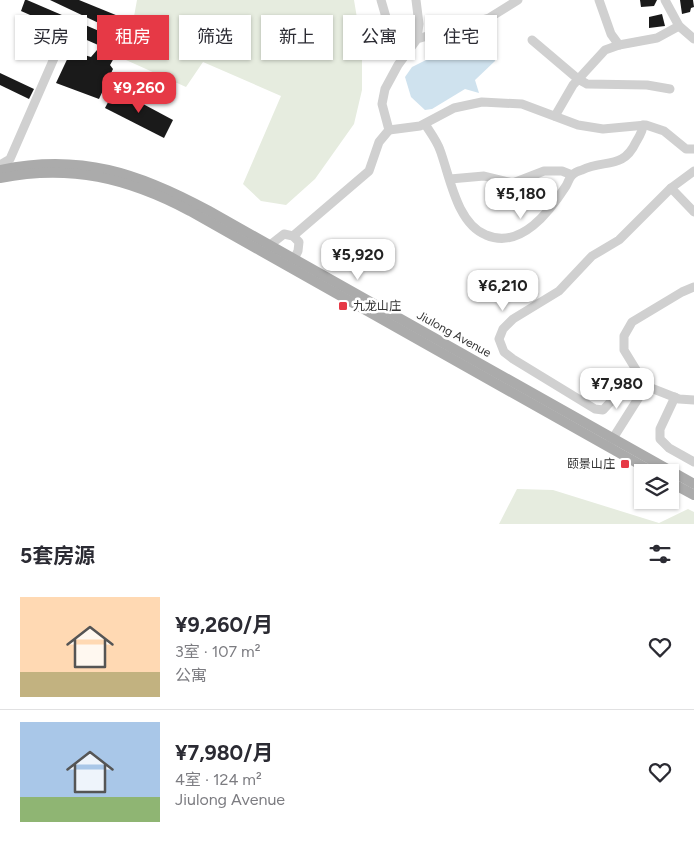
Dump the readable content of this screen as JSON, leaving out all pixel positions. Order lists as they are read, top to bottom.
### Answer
{
  "streets": {
    "main road": ["Jiulong Avenue"]
  },
  "places": {
    "transit": ["九龙山庄", "颐景山庄"]
  },
  "page": {
    "chip": [
      "买房",
      "租房",
      "筛选",
      "新上",
      "公寓",
      "住宅"
    ],
    "price": [
      "¥9,260",
      "¥5,180",
      "¥5,920",
      "¥6,210",
      "¥7,980"
    ],
    "heading": "5套房源",
    "list": [
      {
        "name": "¥9,260/月",
        "note": "3室 · 107 m² · 公寓"
      },
      {
        "name": "¥7,980/月",
        "note": "4室 · 124 m² · Jiulong Avenue"
      }
    ]
  }
}
